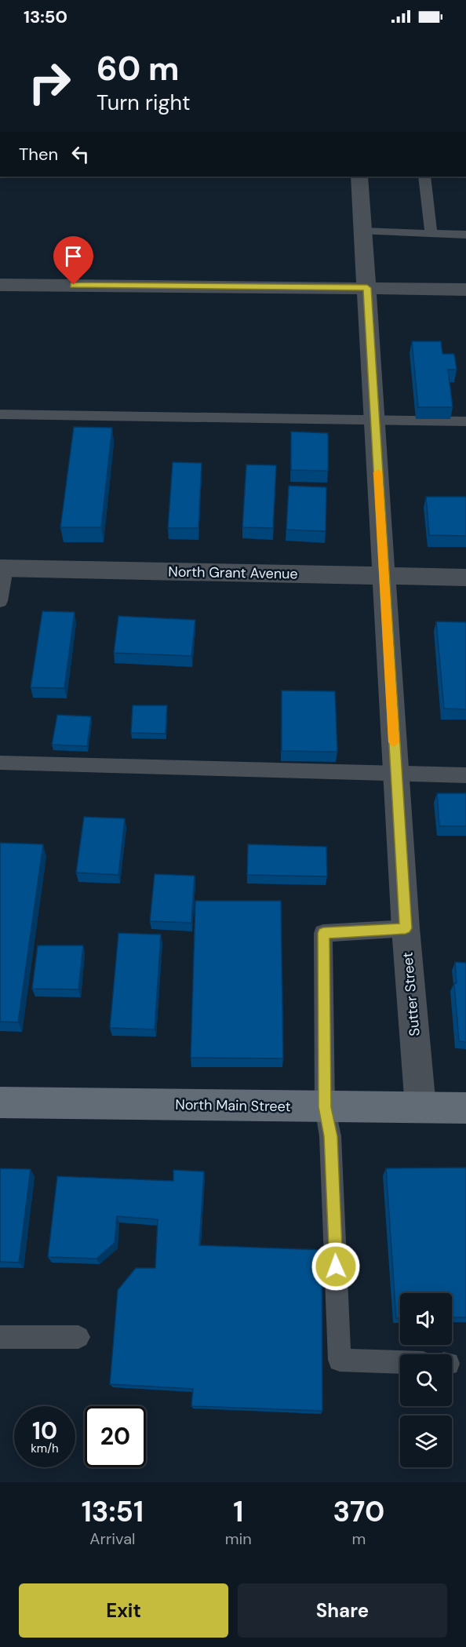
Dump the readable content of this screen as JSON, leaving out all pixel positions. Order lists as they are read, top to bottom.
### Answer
{
  "streets": {
    "main road": ["North Main Street"],
    "street": ["North Grant Avenue", "Sutter Street"]
  },
  "crossings": [
    ["North Grant Avenue", "Sutter Street"],
    ["Sutter Street", "North Main Street"]
  ],
  "page": {
    "status": "13:50",
    "turn": ["60 m", "Turn right"],
    "then": "Then",
    "speed": "10 km/h",
    "limit": "20",
    "eta": [
      "13:51",
      "Arrival",
      "1",
      "min",
      "370",
      "m"
    ],
    "buttons": ["Exit", "Share"]
  }
}
